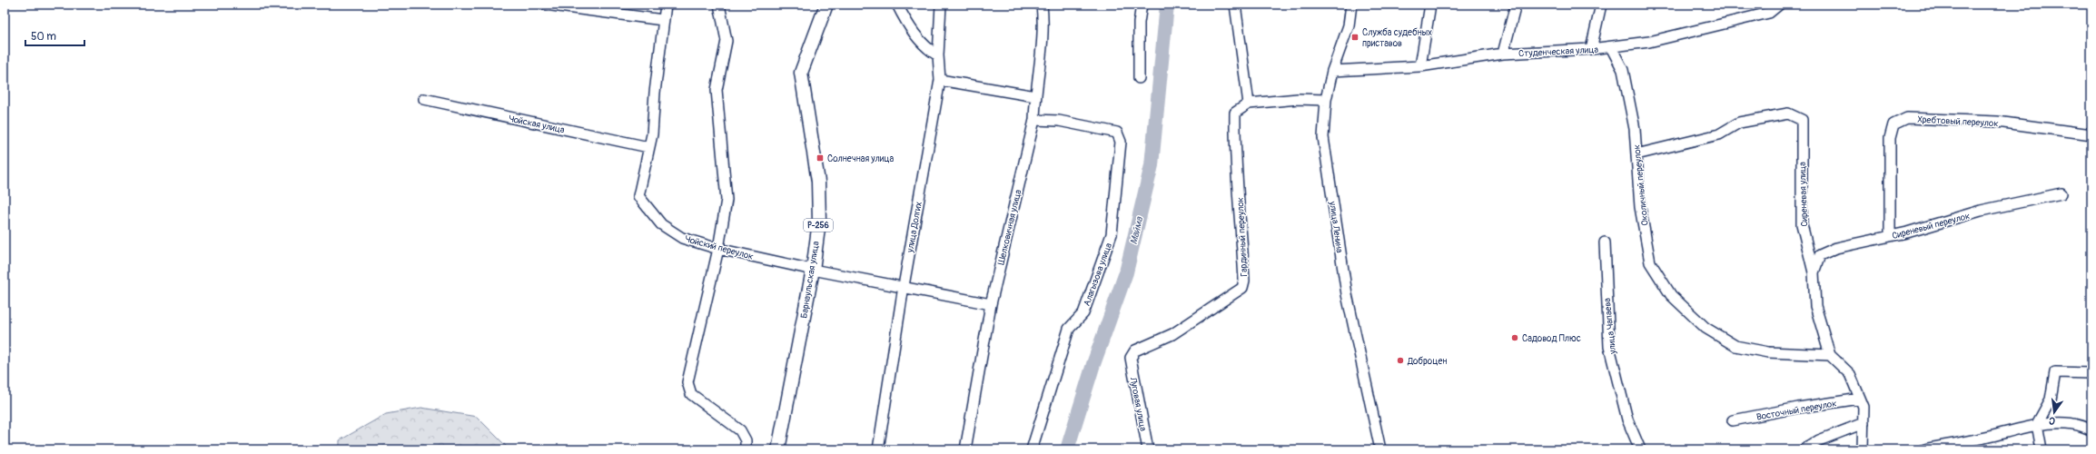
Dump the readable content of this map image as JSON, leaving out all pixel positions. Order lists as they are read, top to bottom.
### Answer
{
  "streets": {
    "main road": ["Р-256", "Барнаульская улица"],
    "street": [
      "Студенческая улица",
      "Хребтовый переулок",
      "Чойская улица",
      "Околичный переулок",
      "Сиреневая улица",
      "Сиреневый переулок",
      "улица Долгих",
      "Шелковичная улица",
      "улица Ленина",
      "Гардинный переулок",
      "Чойский переулок",
      "Алагызова улица",
      "улица Чапаева",
      "Луговая улица",
      "Восточный переулок"
    ]
  },
  "crossings": [
    ["Студенческая улица", "Околичный переулок"],
    ["Студенческая улица", "улица Ленина"],
    ["Хребтовый переулок", "Сиреневый переулок"],
    ["Чойская улица", "Чойский переулок"],
    ["Околичный переулок", "Сиреневая улица"],
    ["Сиреневая улица", "Сиреневый переулок"],
    ["Сиреневая улица", "Восточный переулок"],
    ["улица Долгих", "Чойский переулок"],
    ["Шелковичная улица", "Чойский переулок"],
    ["Шелковичная улица", "Алагызова улица"],
    ["Гардинный переулок", "Луговая улица"],
    ["Чойский переулок", "Барнаульская улица"]
  ],
  "water": ["Майма"],
  "places": {
    "transit": ["Служба судебных приставов", "Солнечная улица"],
    "other": ["Садовод Плюс", "Доброцен"]
  },
  "scale_bar": "50 m",
  "north": "bottom"
}
